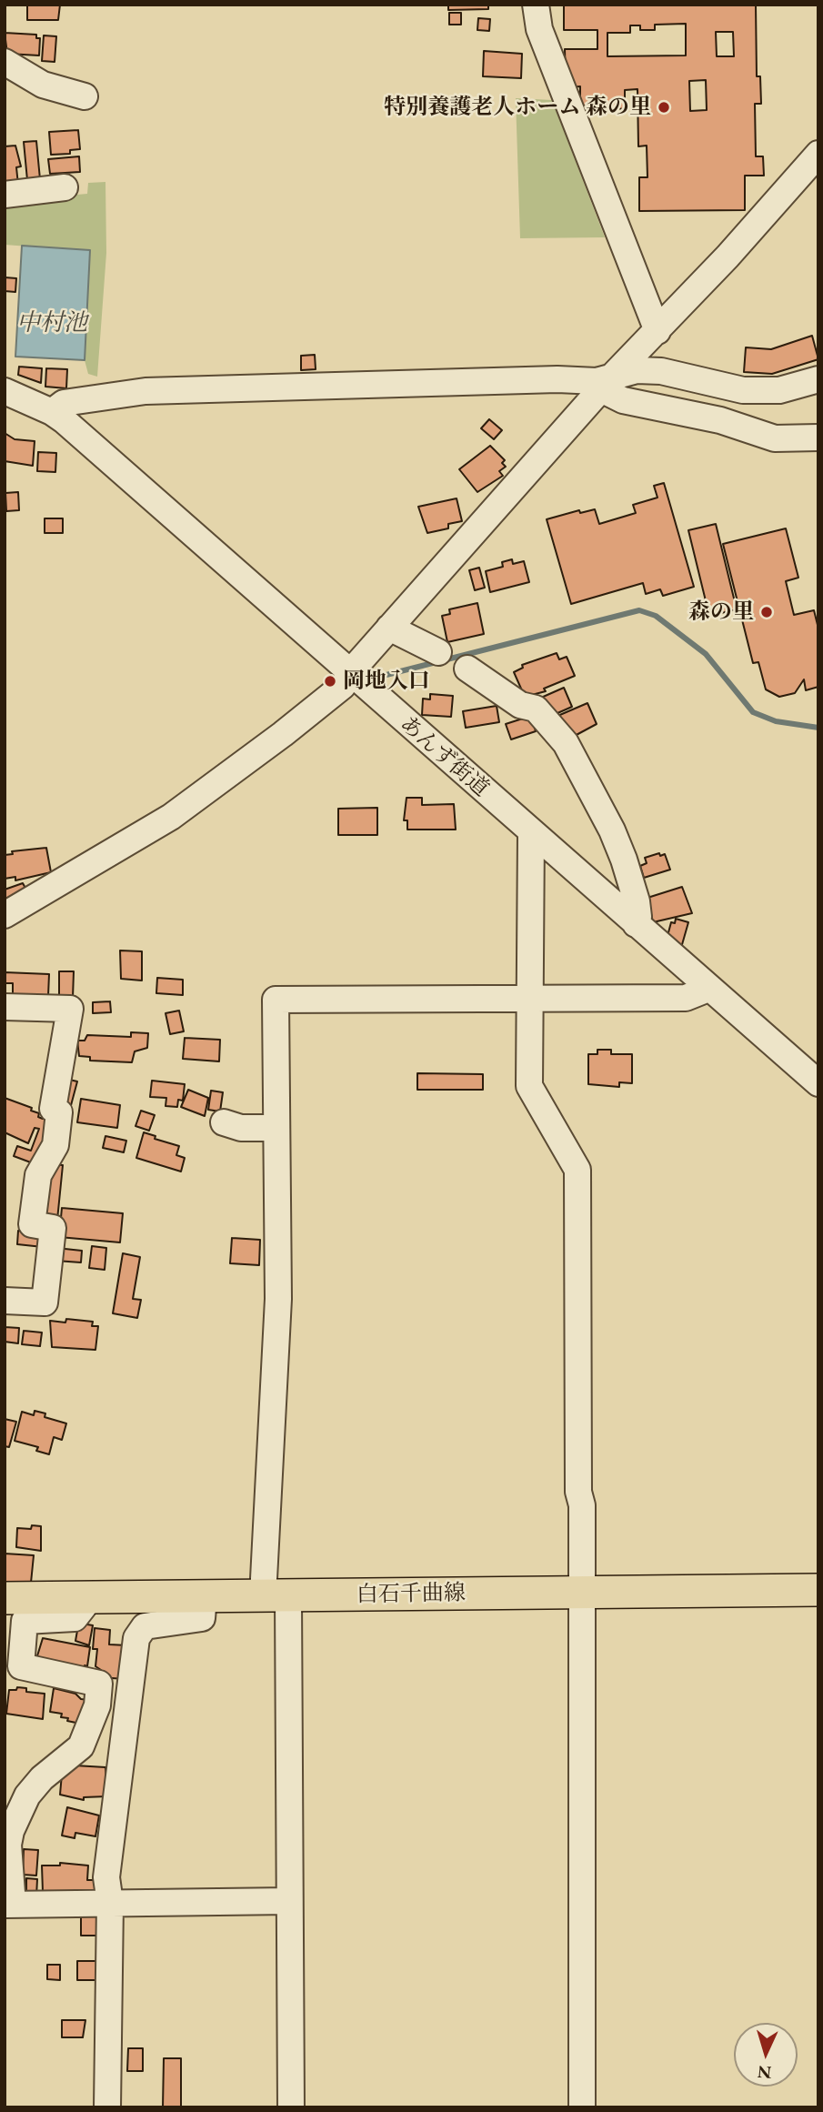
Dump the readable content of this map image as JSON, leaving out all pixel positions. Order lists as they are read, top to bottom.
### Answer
{
  "streets": {
    "main road": ["白石千曲線"],
    "street": ["あんず街道"]
  },
  "water": ["中村池"],
  "places": ["特別養護老人ホーム 森の里", "森の里", "岡地入口"],
  "north": "bottom"
}
